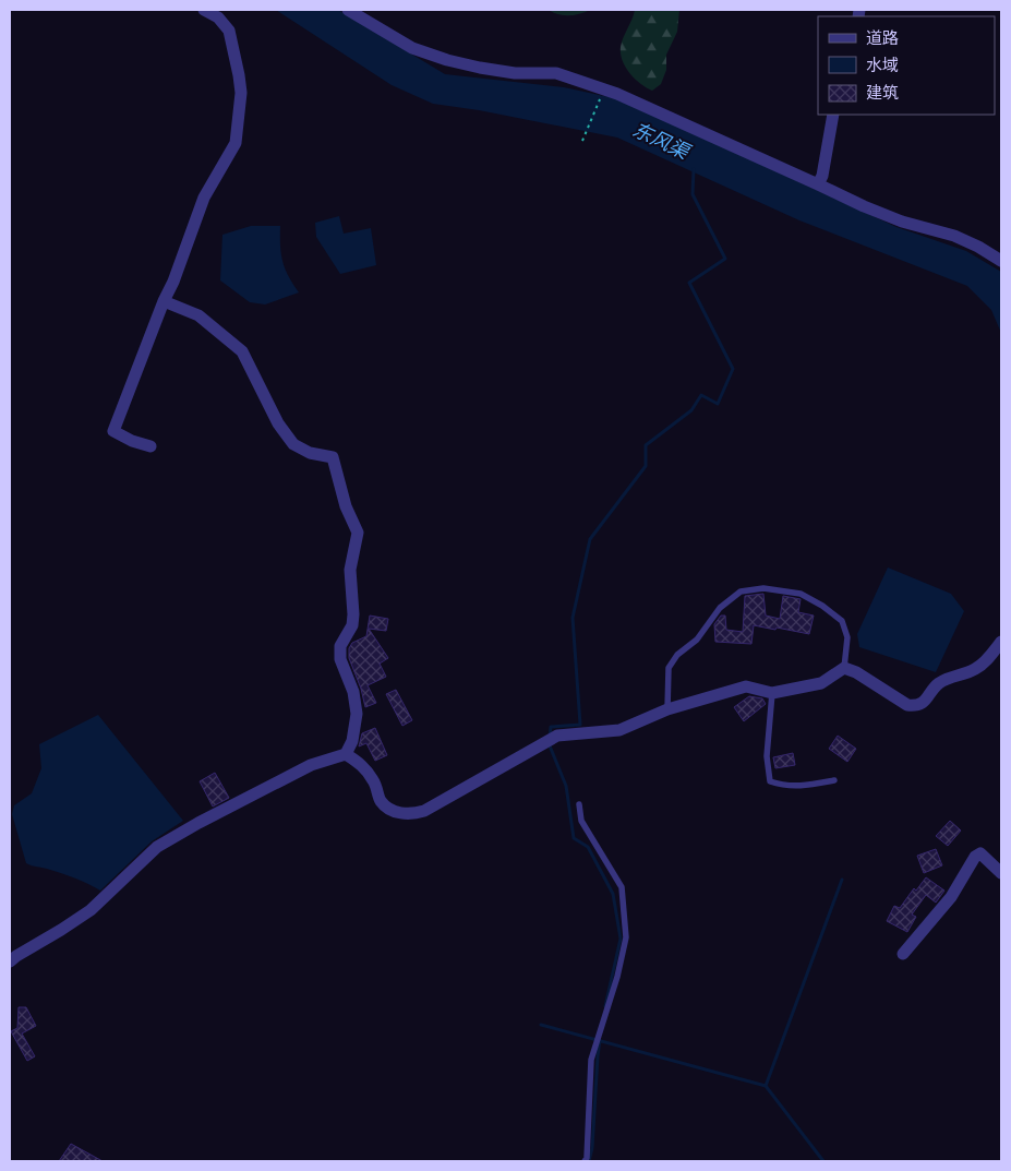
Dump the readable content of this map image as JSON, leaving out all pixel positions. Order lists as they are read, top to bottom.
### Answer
{
  "water": ["东风渠"],
  "legend": ["道路", "水域", "建筑"]
}
